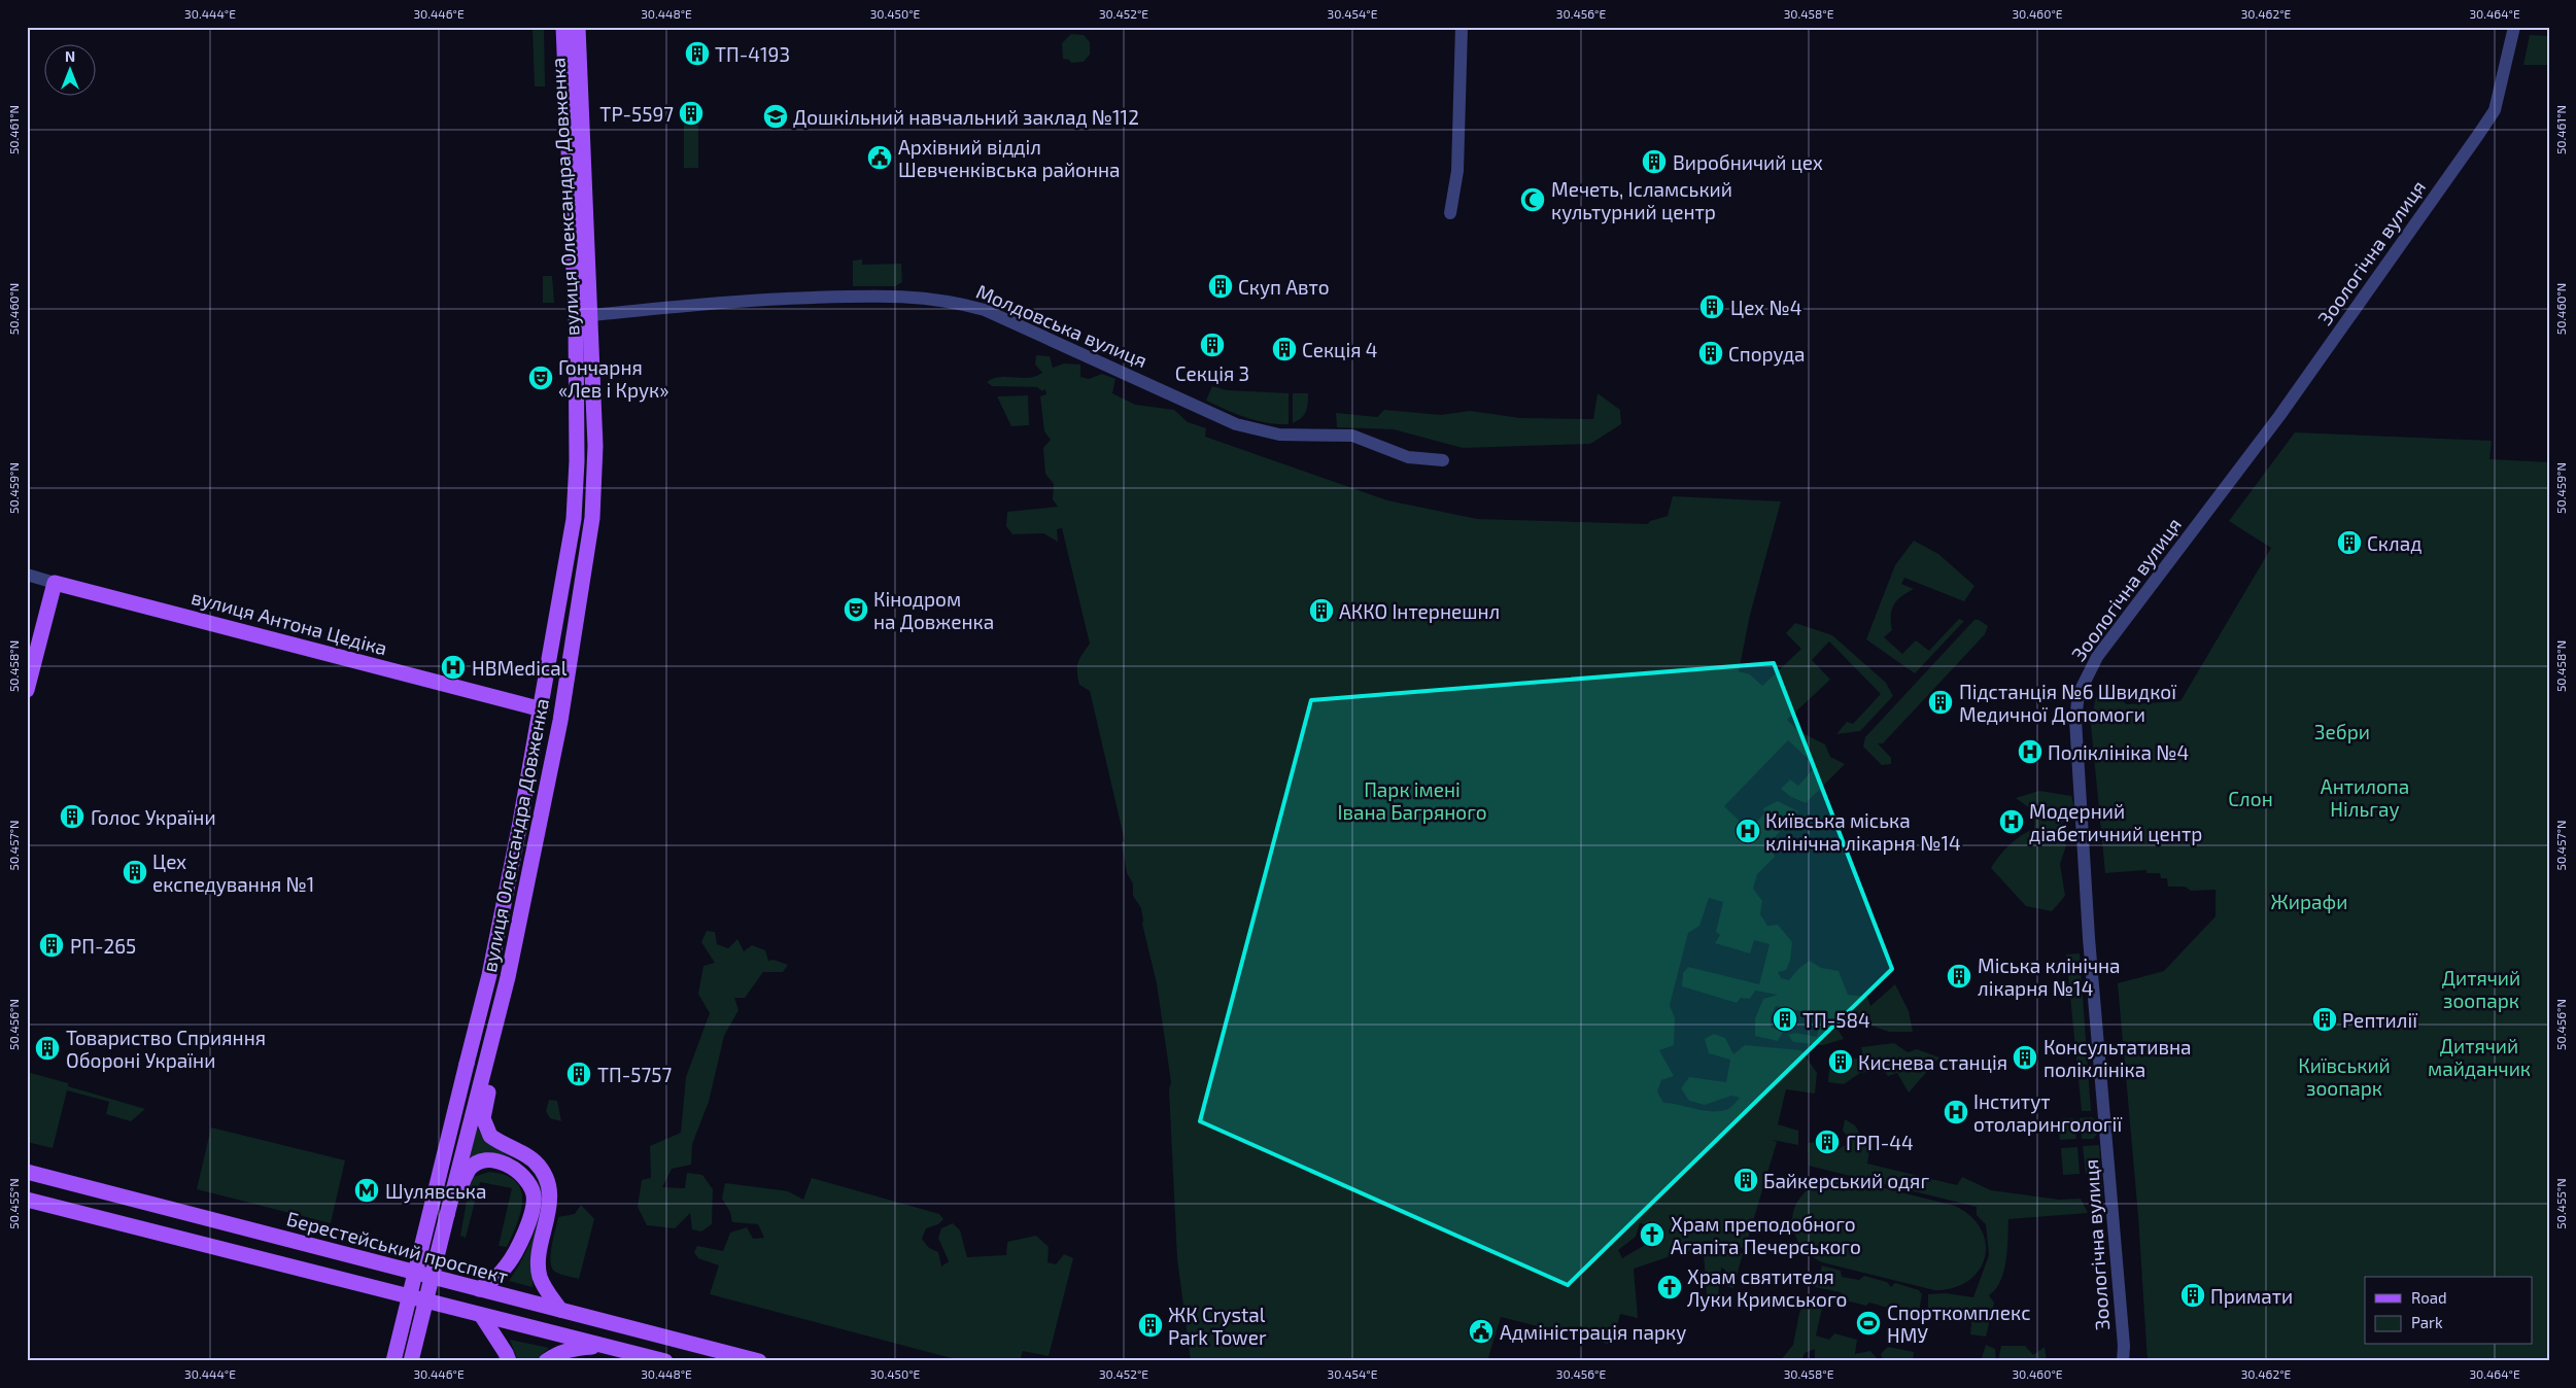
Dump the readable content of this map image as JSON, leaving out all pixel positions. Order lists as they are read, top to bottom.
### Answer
{
  "streets": {
    "main road": ["вулиця Олександра Довженка", "вулиця Антона Цедіка", "Берестейський проспект"],
    "street": ["Зоологічна вулиця", "Молдовська вулиця"]
  },
  "crossings": [
    ["вулиця Олександра Довженка", "Молдовська вулиця"],
    ["вулиця Олександра Довженка", "вулиця Антона Цедіка"]
  ],
  "parks": [
    "Зебри",
    "Антилопа Нільгау",
    "Парк імені Івана Багряного",
    "Слон",
    "Жирафи",
    "Дитячий зоопарк",
    "Дитячий майданчик",
    "Київський зоопарк"
  ],
  "places": {
    "building": [
      "ТП-4193",
      "ТР-5597",
      "Виробничий цех",
      "Скуп Авто",
      "Цех №4",
      "Секція 3",
      "Секція 4",
      "Споруда",
      "Склад",
      "АККО Інтернешнл",
      "Підстанція №6 Швидкої Медичної Допомоги",
      "Голос України",
      "Цех експедування №1",
      "РП-265",
      "Міська клінічна лікарня №14",
      "ТП-584",
      "Рептилії",
      "Товариство Сприяння Обороні України",
      "Консультативна поліклініка",
      "Киснева станція",
      "ТП-5757",
      "ГРП-44",
      "Байкерський одяг",
      "Примати",
      "ЖК Crystal Park Tower"
    ],
    "school or university": ["Дошкільний навчальний заклад №112"],
    "public building": ["Архівний відділ Шевченківська районна", "Адміністрація парку"],
    "mosque": ["Мечеть, Ісламський культурний центр"],
    "theatre": ["Гончарня «Лев і Крук»", "Кінодром на Довженка"],
    "hospital": [
      "HBMedical",
      "Поліклініка №4",
      "Модерний діабетичний центр",
      "Київська міська клінічна лікарня №14",
      "Інститут отоларингології"
    ],
    "metro station": ["Шулявська"],
    "church": ["Храм преподобного Агапіта Печерського", "Храм святителя Луки Кримського"],
    "sports": ["Спорткомплекс НМУ"]
  },
  "legend": ["Road", "Park"],
  "north": "top",
  "coordinates": [
    "30.444°E",
    "30.446°E",
    "30.448°E",
    "30.450°E",
    "30.452°E",
    "30.454°E",
    "30.456°E",
    "30.458°E",
    "30.460°E",
    "30.462°E",
    "30.464°E",
    "50.461°N",
    "50.460°N",
    "50.459°N",
    "50.458°N",
    "50.457°N",
    "50.456°N",
    "50.455°N"
  ]
}
